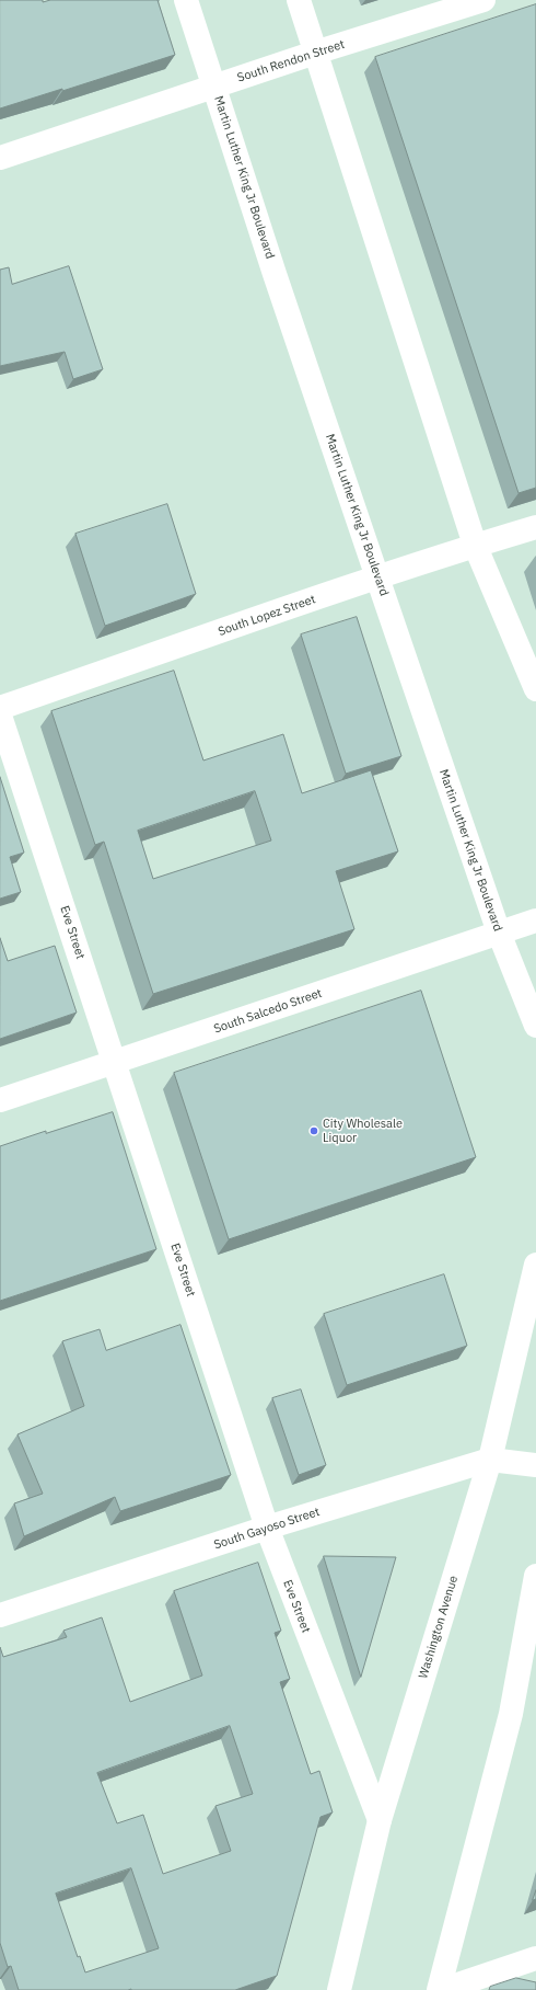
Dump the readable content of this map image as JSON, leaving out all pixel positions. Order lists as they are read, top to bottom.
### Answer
{
  "streets": {
    "street": [
      "South Rendon Street",
      "Martin Luther King Jr Boulevard",
      "South Lopez Street",
      "Eve Street",
      "South Salcedo Street",
      "South Gayoso Street",
      "Washington Avenue"
    ]
  },
  "crossings": [
    ["South Rendon Street", "Martin Luther King Jr Boulevard"],
    ["Martin Luther King Jr Boulevard", "South Lopez Street"],
    ["Martin Luther King Jr Boulevard", "South Salcedo Street"],
    ["Eve Street", "South Salcedo Street"],
    ["Eve Street", "South Gayoso Street"],
    ["Eve Street", "Washington Avenue"],
    ["South Gayoso Street", "Washington Avenue"]
  ],
  "places": ["City Wholesale Liquor"]
}
